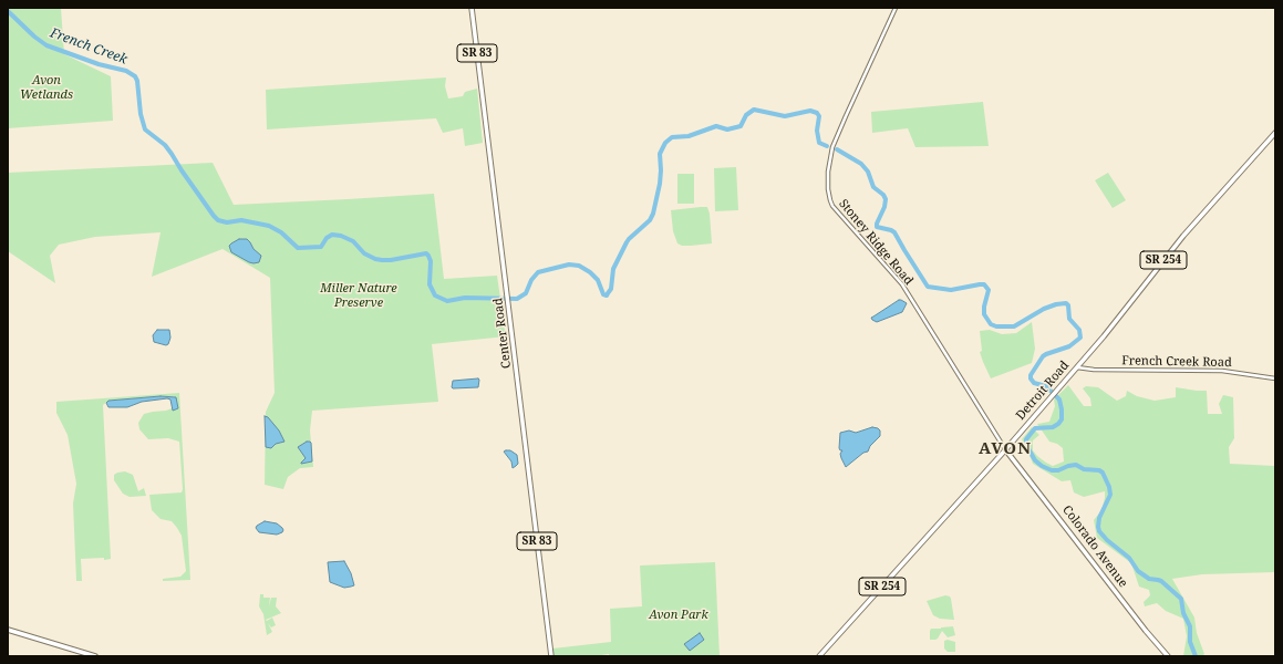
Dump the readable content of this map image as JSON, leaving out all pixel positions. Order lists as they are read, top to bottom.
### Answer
{
  "streets": {
    "main road": [
      "SR 83",
      "SR 254",
      "Center Road",
      "Detroit Road",
      "Colorado Avenue"
    ],
    "street": ["Stoney Ridge Road", "French Creek Road"]
  },
  "crossings": [
    ["Stoney Ridge Road", "Detroit Road"],
    ["Stoney Ridge Road", "Colorado Avenue"],
    ["French Creek Road", "Detroit Road"],
    ["Detroit Road", "Colorado Avenue"]
  ],
  "districts": ["AVON"],
  "water": ["French Creek"],
  "parks": ["Avon Wetlands", "Miller Nature Preserve", "Avon Park"]
}
